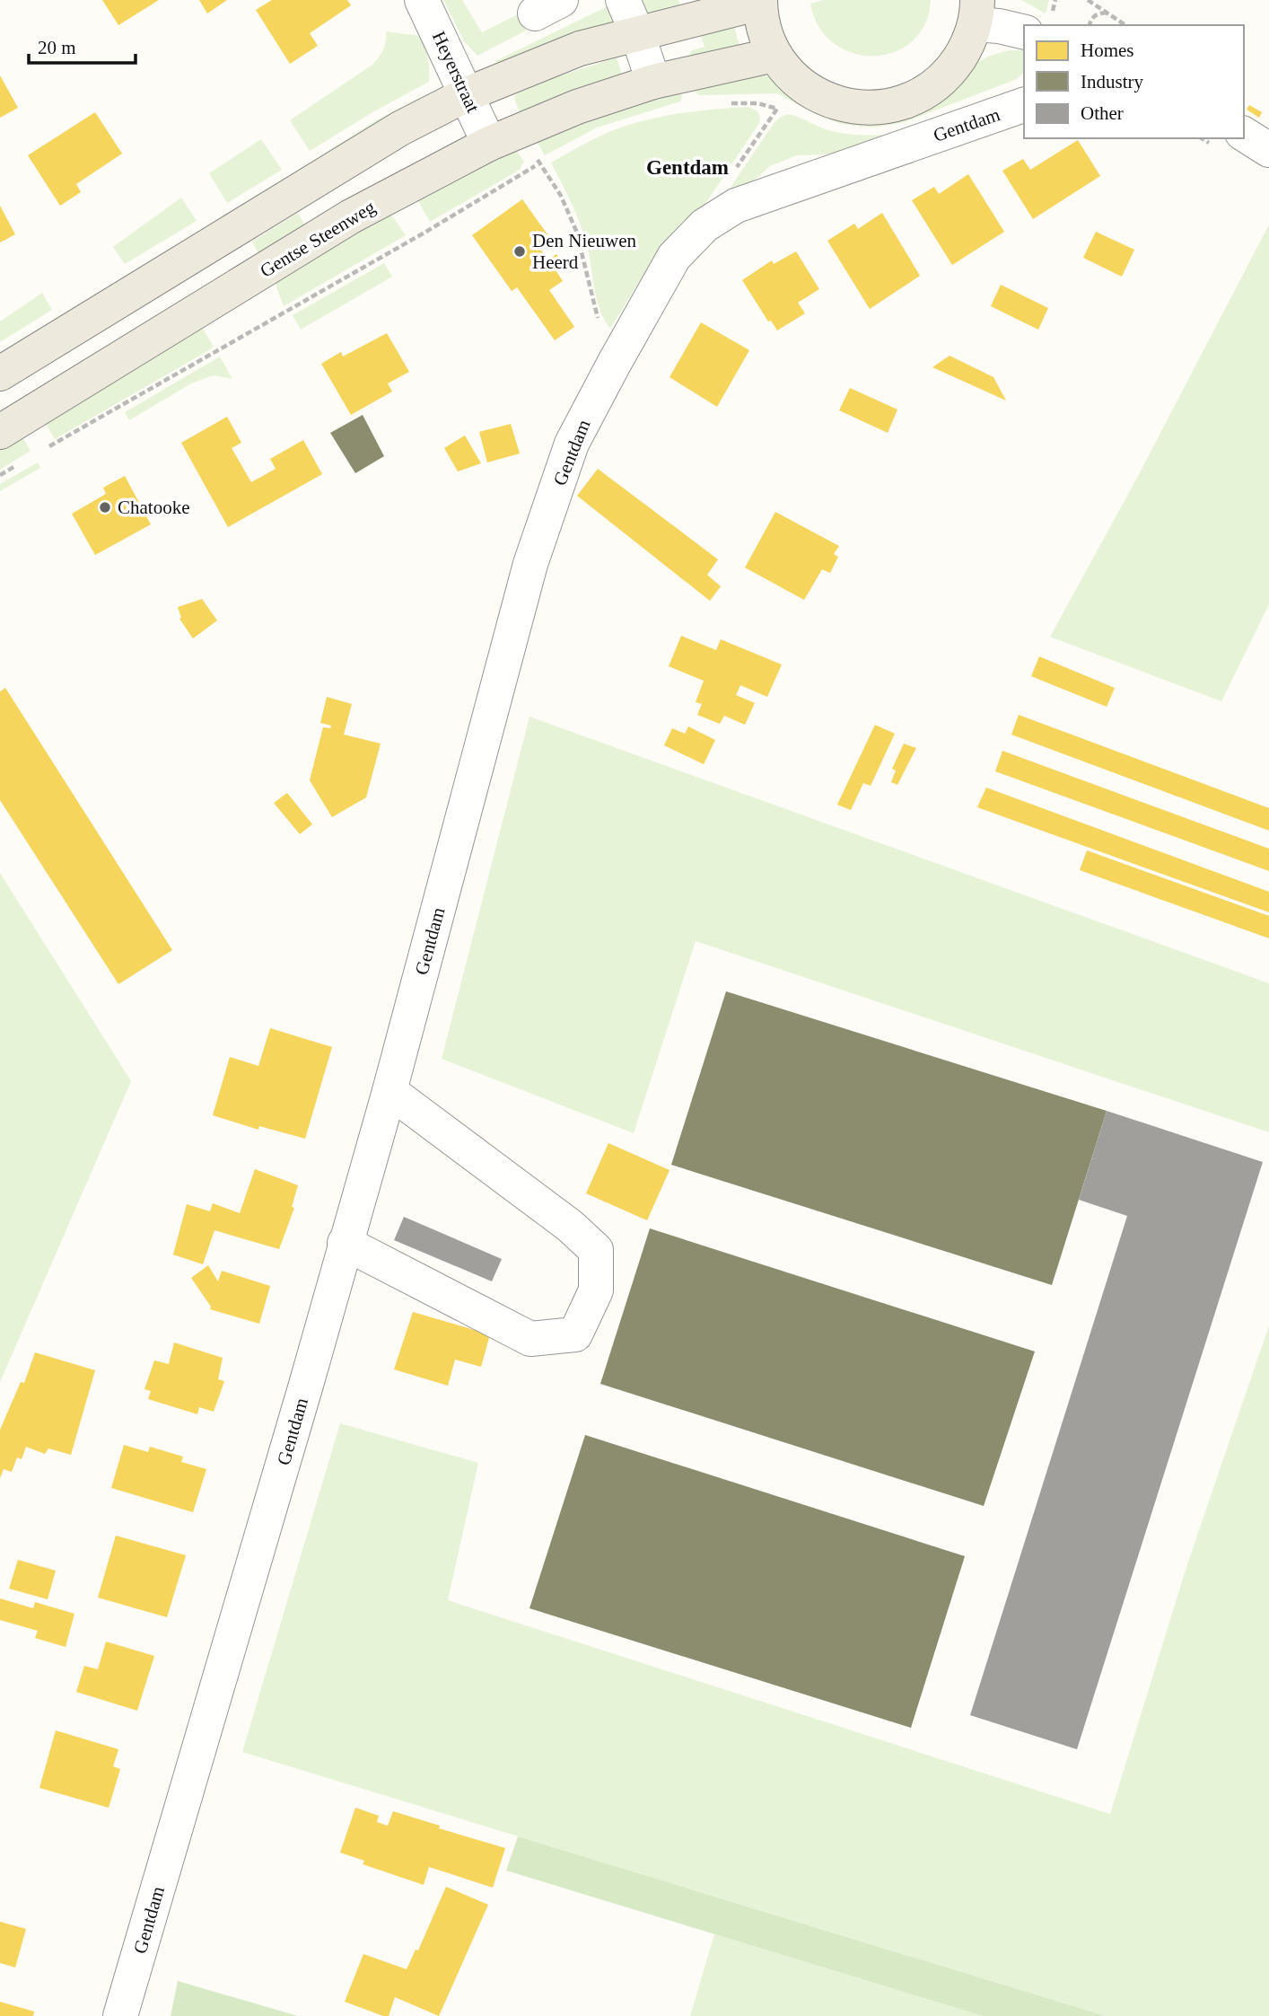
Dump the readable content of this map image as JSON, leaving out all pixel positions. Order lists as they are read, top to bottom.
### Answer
{
  "streets": {
    "main road": ["Gentse Steenweg"],
    "street": ["Heyerstraat", "Gentdam"]
  },
  "crossings": [
    ["Heyerstraat", "Gentse Steenweg"]
  ],
  "districts": ["Gentdam"],
  "places": ["Den Nieuwen Heerd", "Chatooke"],
  "legend": ["Homes", "Industry", "Other"],
  "scale_bar": "20 m"
}
